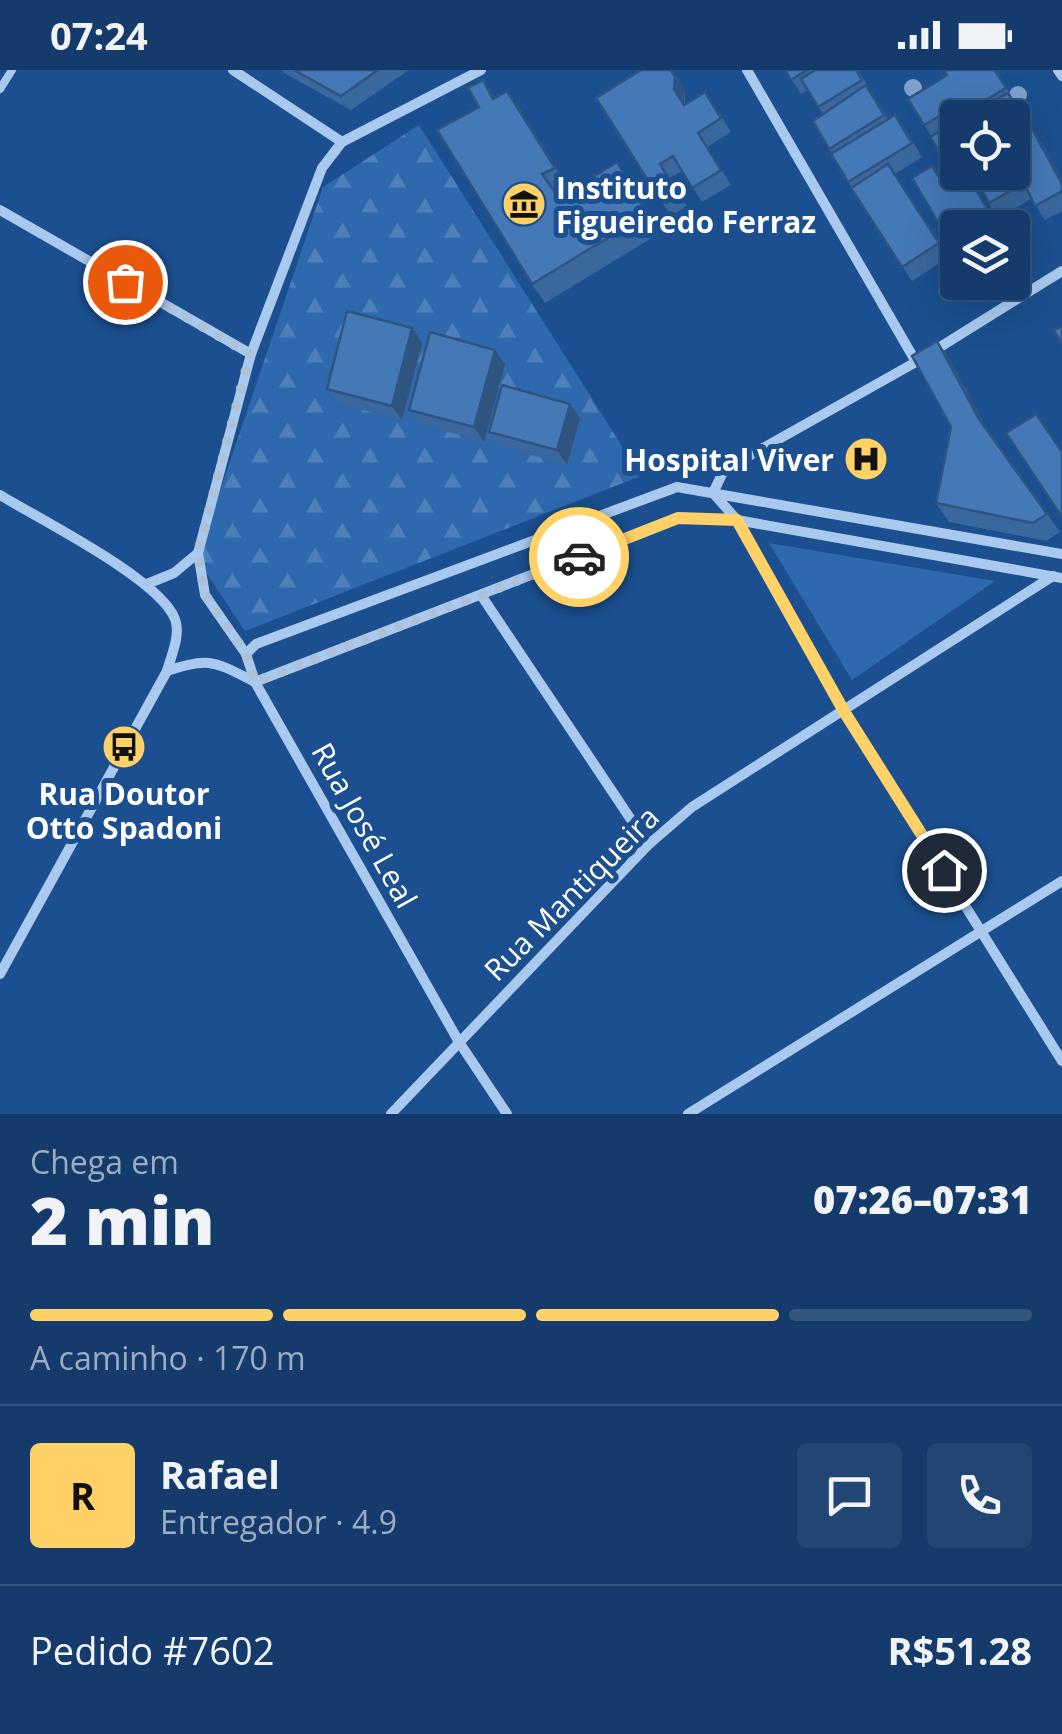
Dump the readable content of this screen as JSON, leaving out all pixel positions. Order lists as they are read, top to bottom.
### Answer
{
  "streets": {
    "street": ["Rua José Leal", "Rua Mantiqueira"]
  },
  "crossings": [
    ["Rua José Leal", "Rua Mantiqueira"]
  ],
  "places": {
    "museum": ["Instituto Figueiredo Ferraz"],
    "hospital": ["Hospital Viver"],
    "bus stop": ["Rua Doutor Otto Spadoni"]
  },
  "page": {
    "status": "07:24",
    "heading": ["2 min", "Chega em", "07:26–07:31"],
    "panel": [
      "Rafael",
      "Entregador · 4.9",
      "Pedido #7602",
      "R$51.28"
    ],
    "bar": "A caminho · 170 m",
    "round": "R"
  }
}
